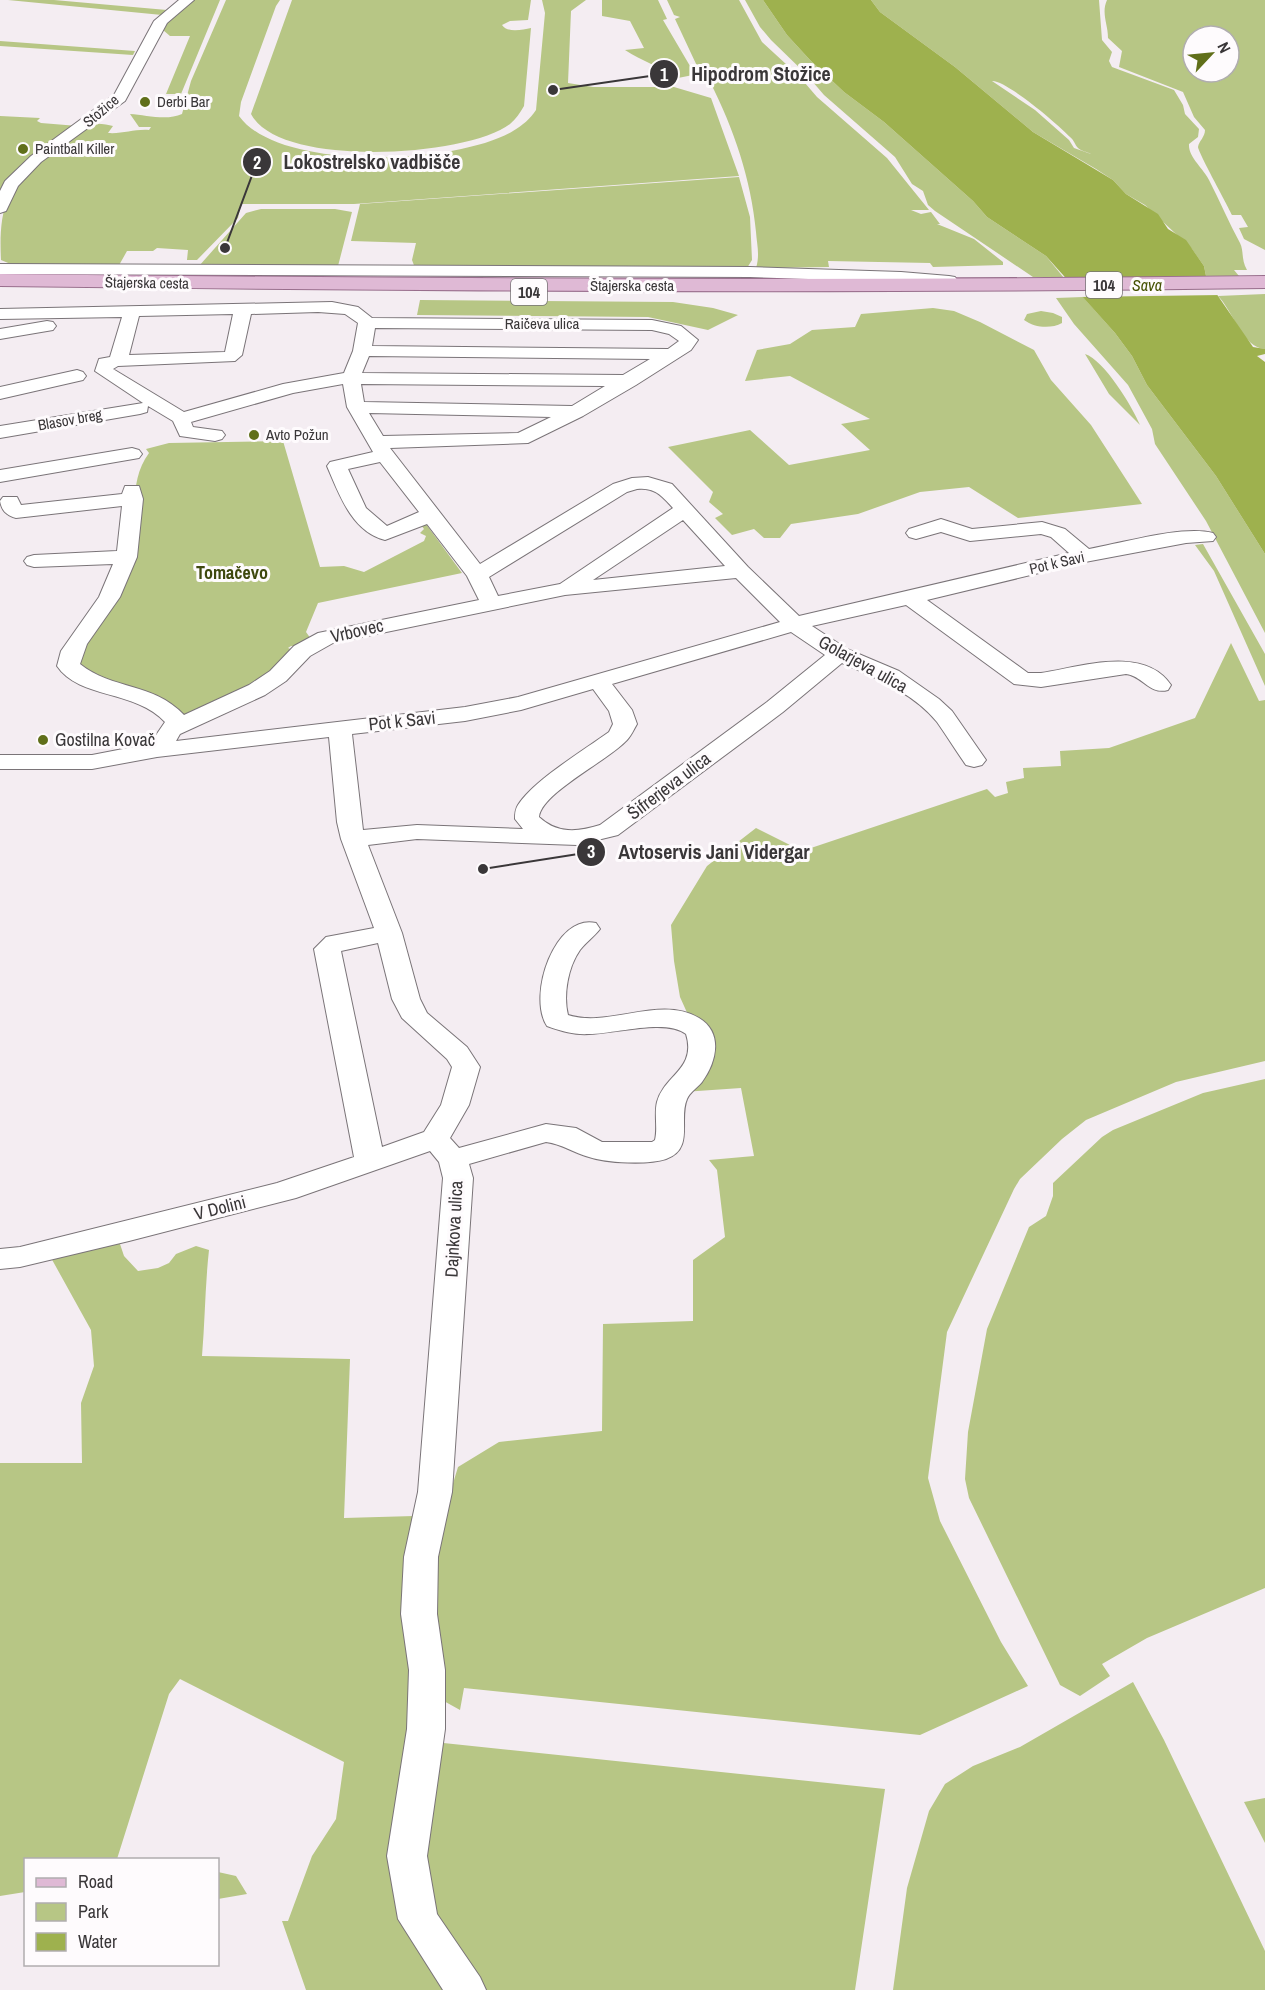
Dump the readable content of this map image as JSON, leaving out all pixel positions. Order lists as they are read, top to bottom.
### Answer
{
  "streets": {
    "main road": ["Štajerska cesta", "104"],
    "street": [
      "Stožice",
      "Raičeva ulica",
      "Blasov breg",
      "Pot k Savi",
      "Vrbovec",
      "Golarjeva ulica",
      "Šifrerjeva ulica",
      "V Dolini",
      "Dajnkova ulica"
    ]
  },
  "crossings": [
    ["Pot k Savi", "Golarjeva ulica"],
    ["Golarjeva ulica", "Šifrerjeva ulica"],
    ["V Dolini", "Dajnkova ulica"]
  ],
  "districts": ["Tomačevo"],
  "water": ["Sava"],
  "places": [
    "Hipodrom Stožice",
    "Derbi Bar",
    "Paintball Killer",
    "Lokostrelsko vadbišče",
    "Avto Požun",
    "Gostilna Kovač",
    "Avtoservis Jani Vidergar"
  ],
  "legend": ["Road", "Park", "Water"],
  "north": "top right"
}
